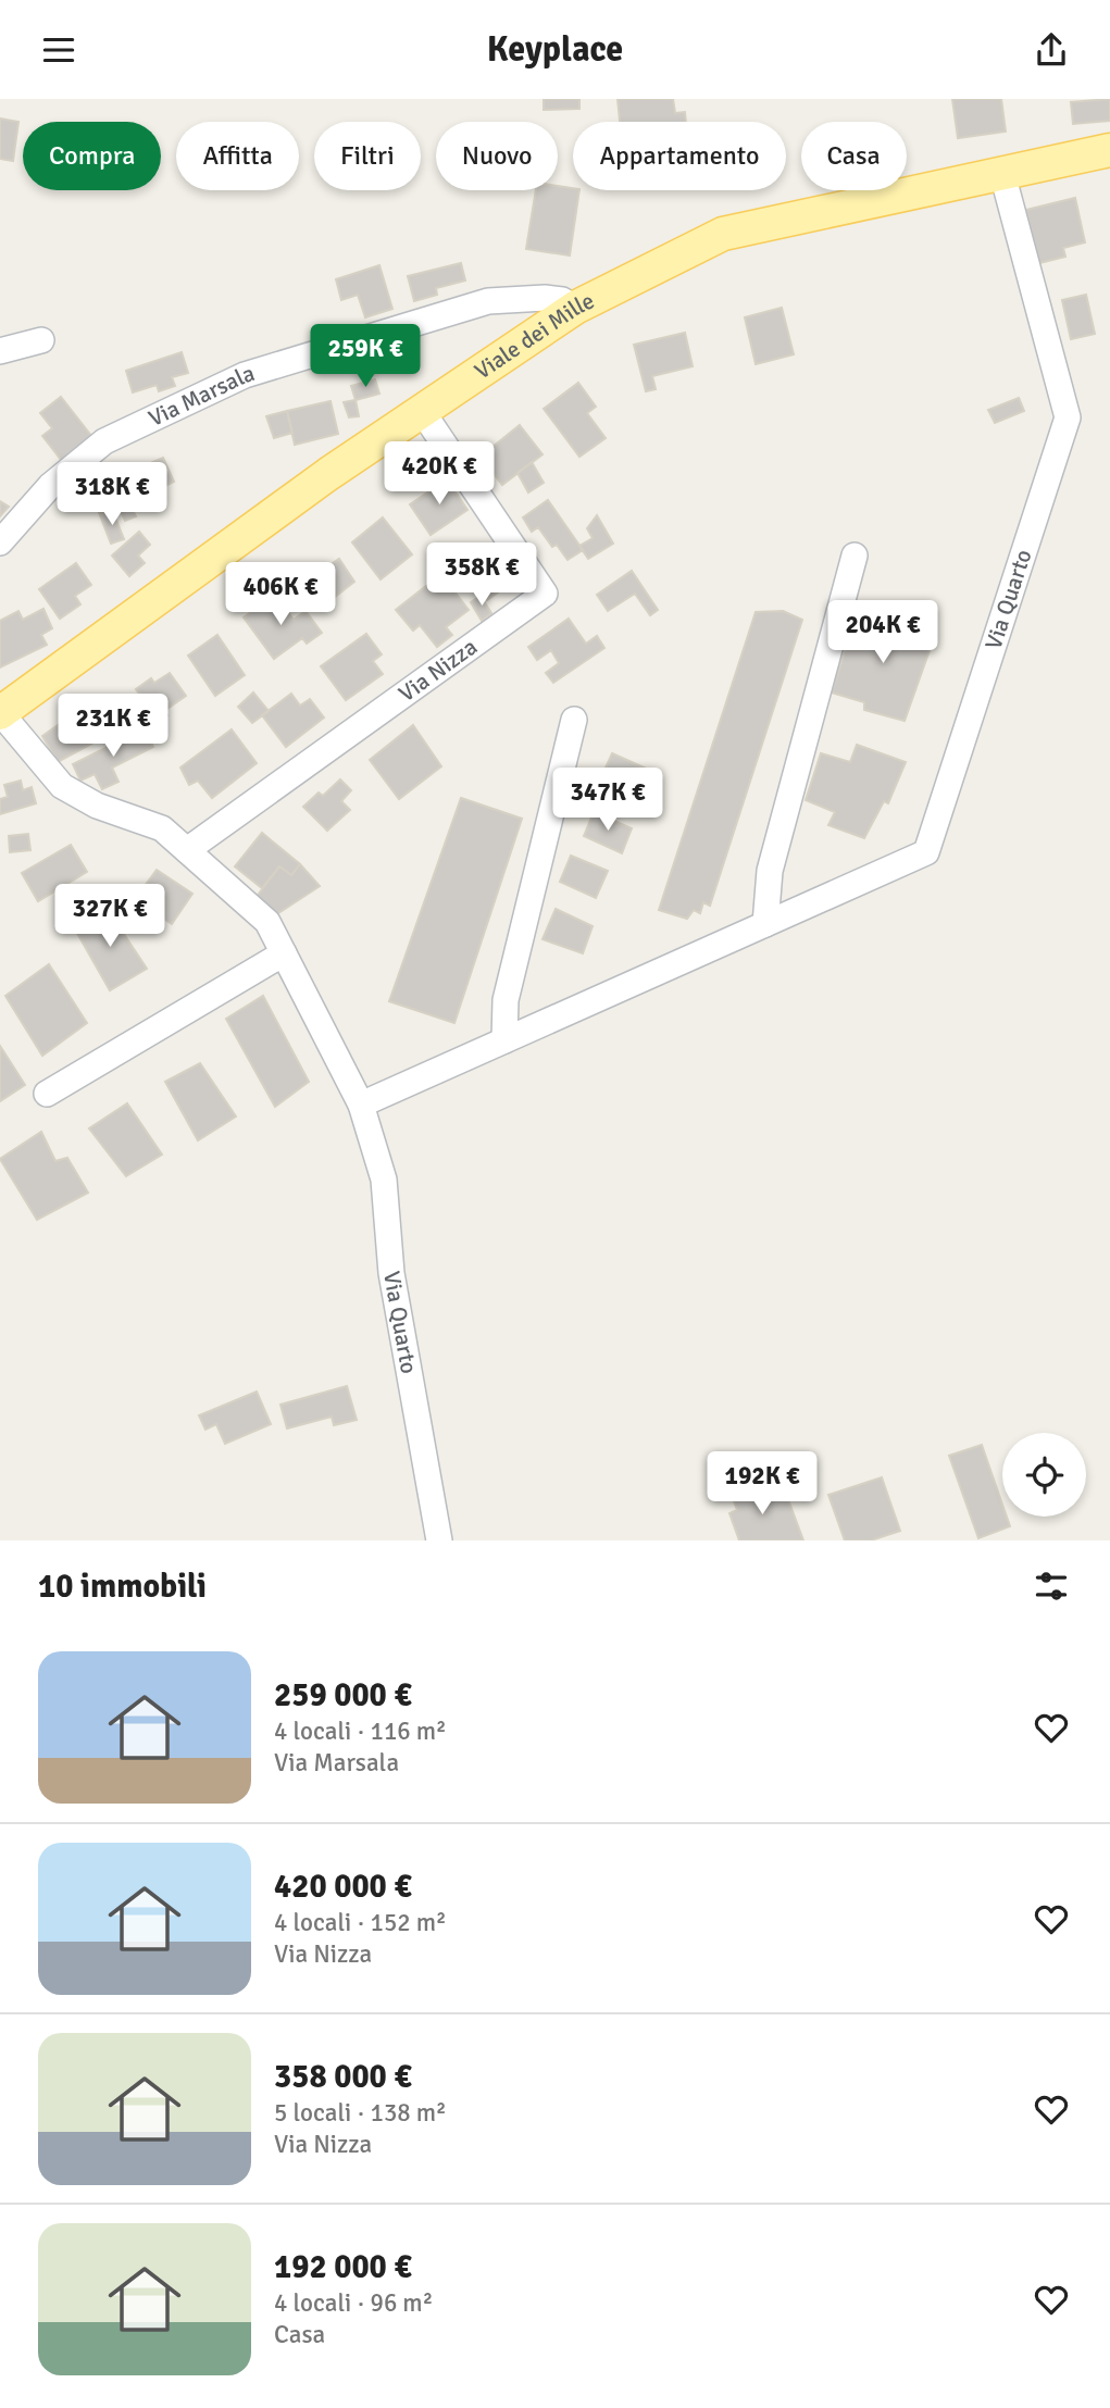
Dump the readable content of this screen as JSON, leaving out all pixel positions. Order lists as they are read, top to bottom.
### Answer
{
  "streets": {
    "main road": ["Viale dei Mille"],
    "street": ["Via Marsala", "Via Quarto", "Via Nizza"]
  },
  "crossings": [
    ["Viale dei Mille", "Via Marsala"],
    ["Viale dei Mille", "Via Quarto"],
    ["Viale dei Mille", "Via Nizza"],
    ["Via Quarto", "Via Nizza"]
  ],
  "page": {
    "header": "Keyplace",
    "chip": [
      "Compra",
      "Affitta",
      "Filtri",
      "Nuovo",
      "Appartamento",
      "Casa"
    ],
    "price": [
      "259K €",
      "420K €",
      "318K €",
      "358K €",
      "406K €",
      "204K €",
      "231K €",
      "347K €",
      "327K €",
      "192K €"
    ],
    "heading": "10 immobili",
    "list": [
      {
        "name": "259 000 €",
        "note": "4 locali · 116 m² · Via Marsala"
      },
      {
        "name": "420 000 €",
        "note": "4 locali · 152 m² · Via Nizza"
      },
      {
        "name": "358 000 €",
        "note": "5 locali · 138 m² · Via Nizza"
      },
      {
        "name": "192 000 €",
        "note": "4 locali · 96 m² · Casa"
      }
    ]
  }
}
